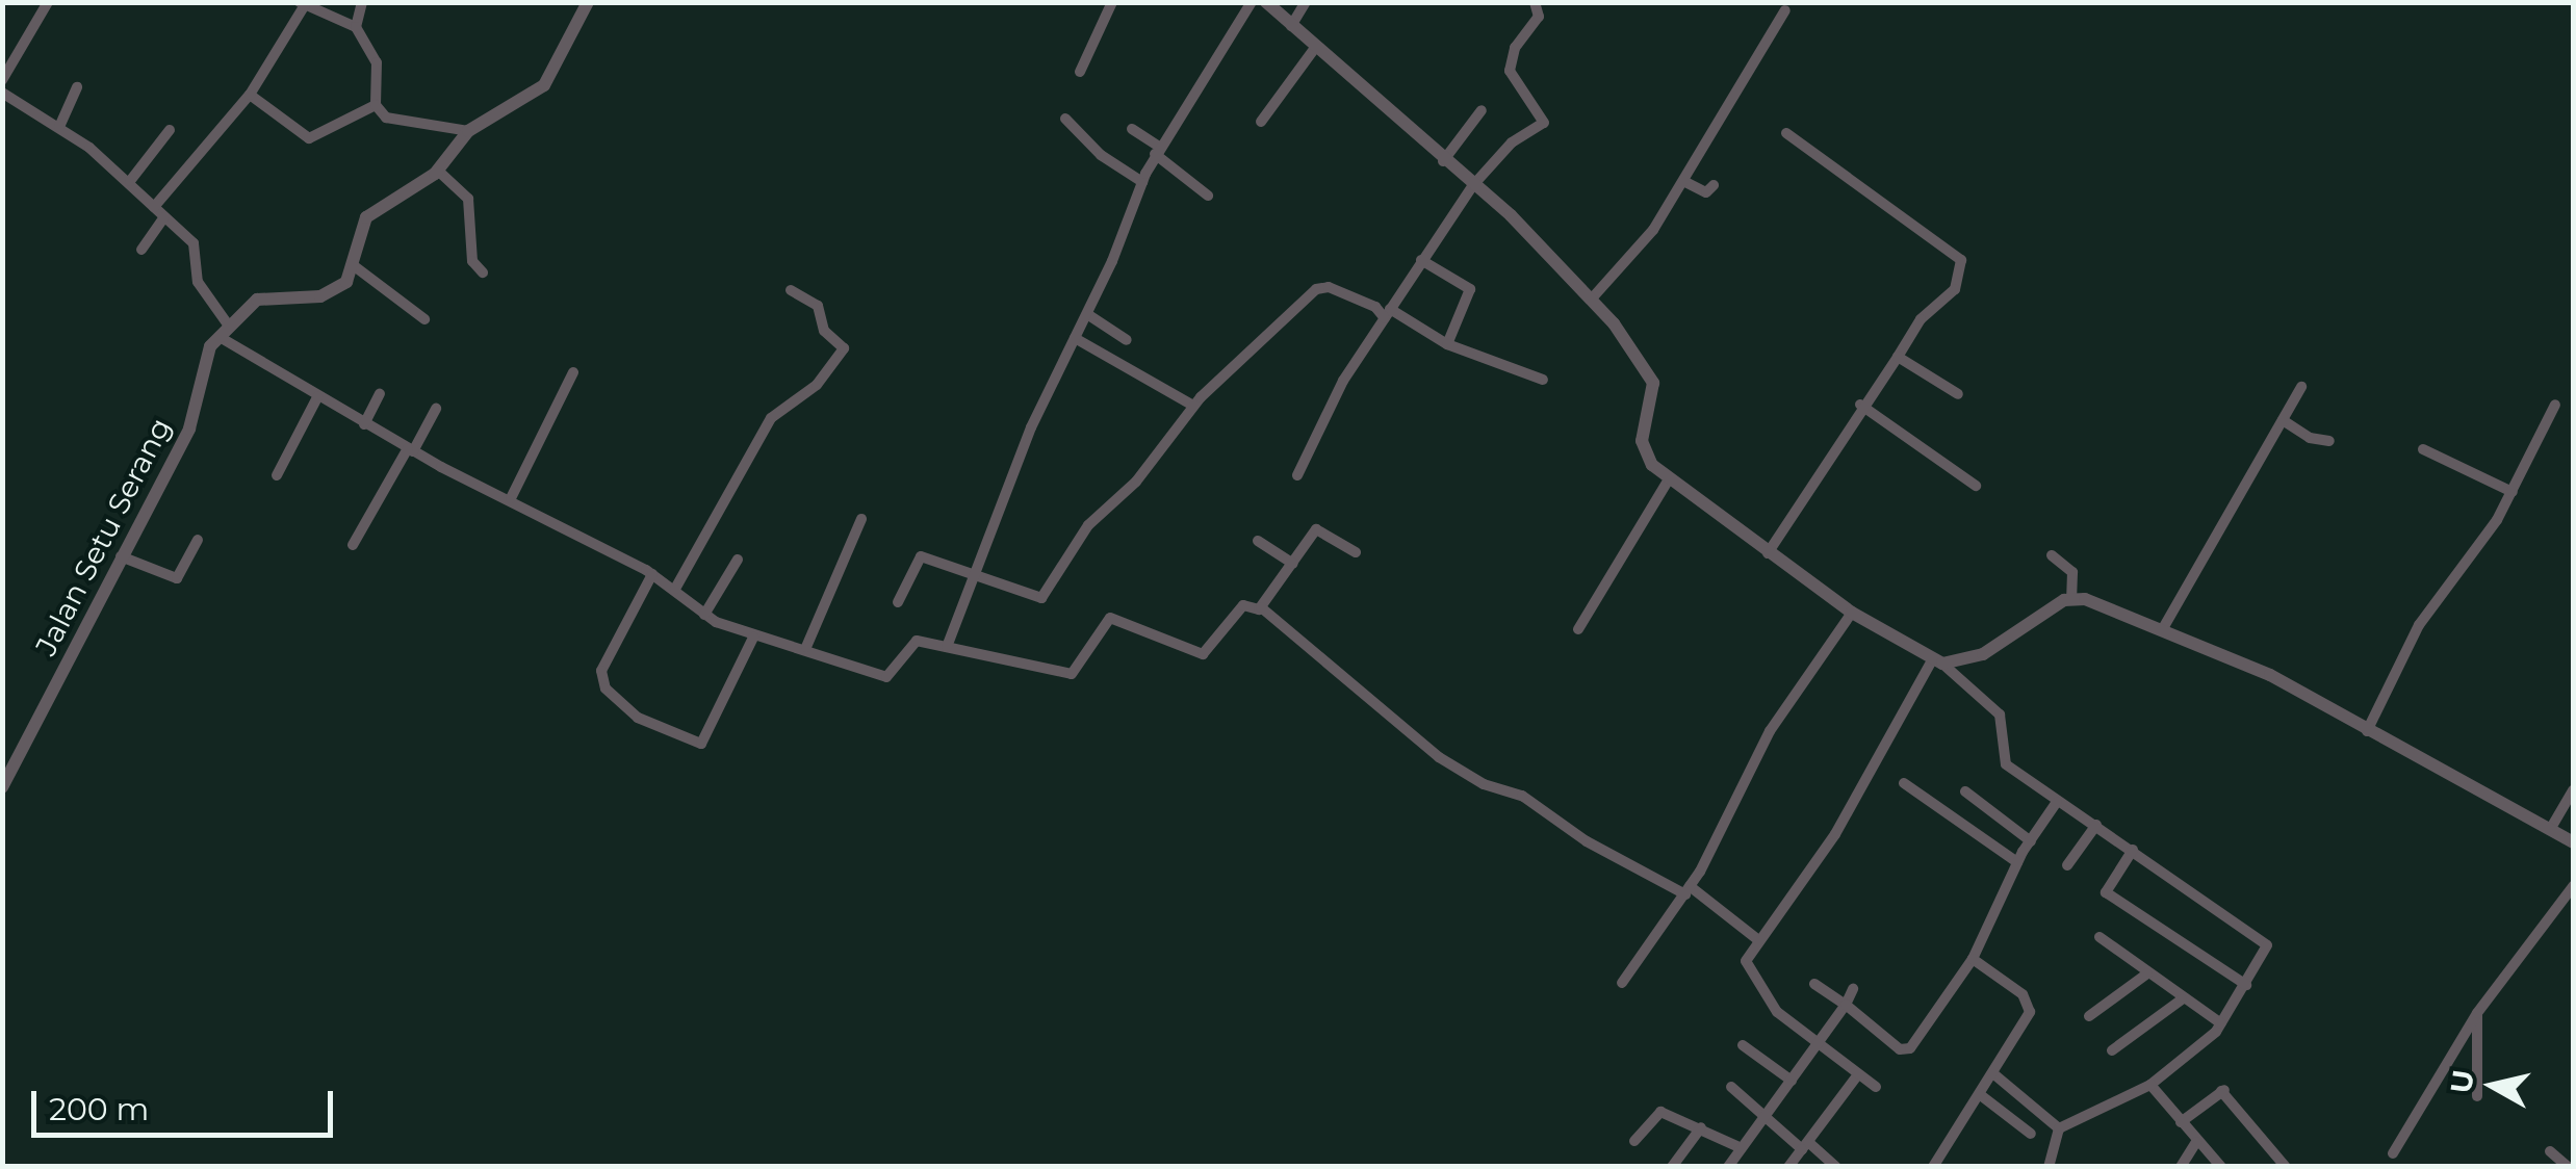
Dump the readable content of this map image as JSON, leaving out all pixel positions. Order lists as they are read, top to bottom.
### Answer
{
  "streets": {
    "street": ["Jalan Setu Serang"]
  },
  "scale_bar": "200 m",
  "north": "left"
}
